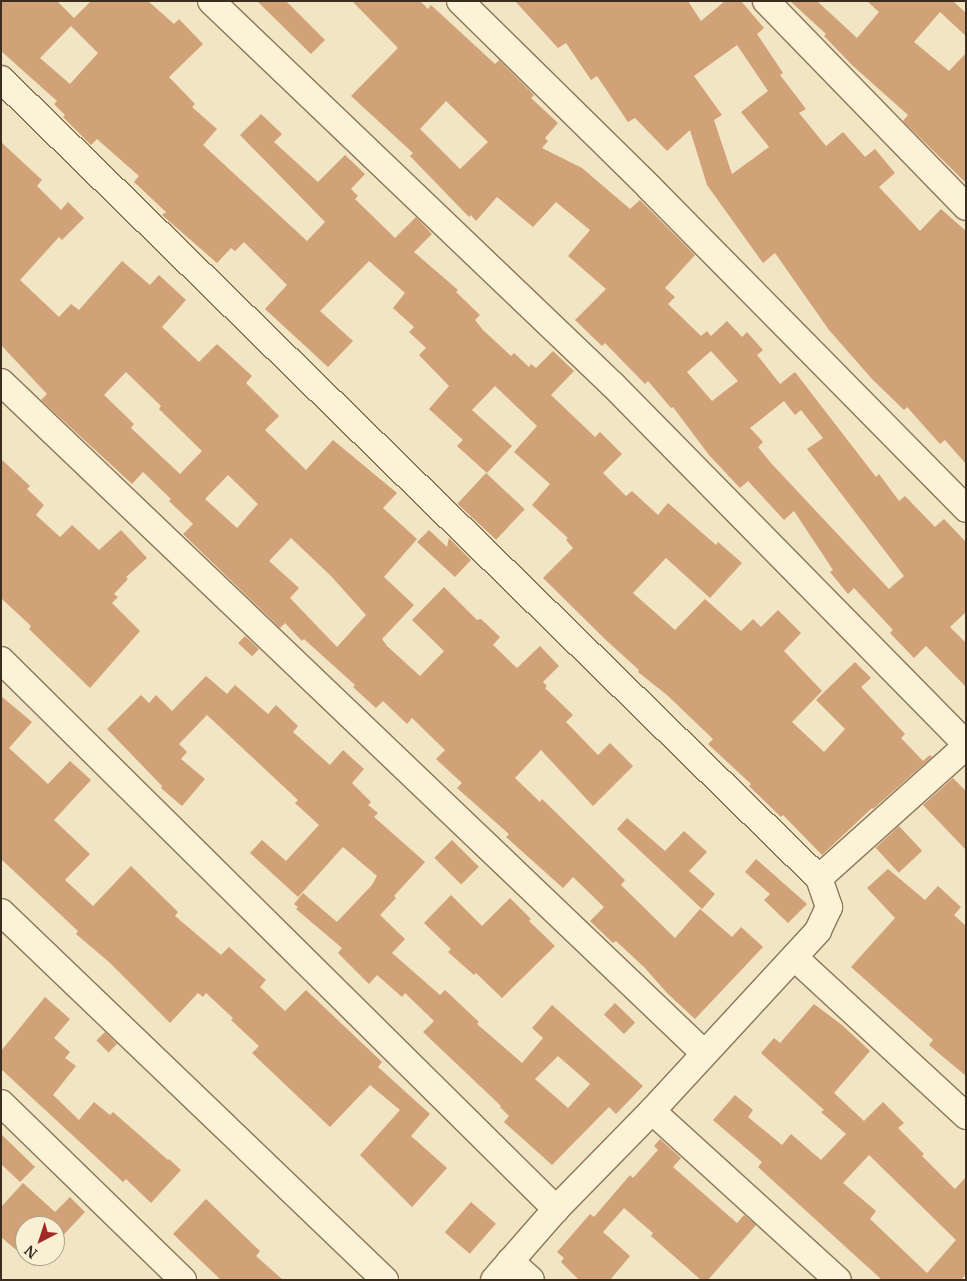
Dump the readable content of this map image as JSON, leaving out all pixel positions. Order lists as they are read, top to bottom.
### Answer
{
  "north": "bottom left"
}
